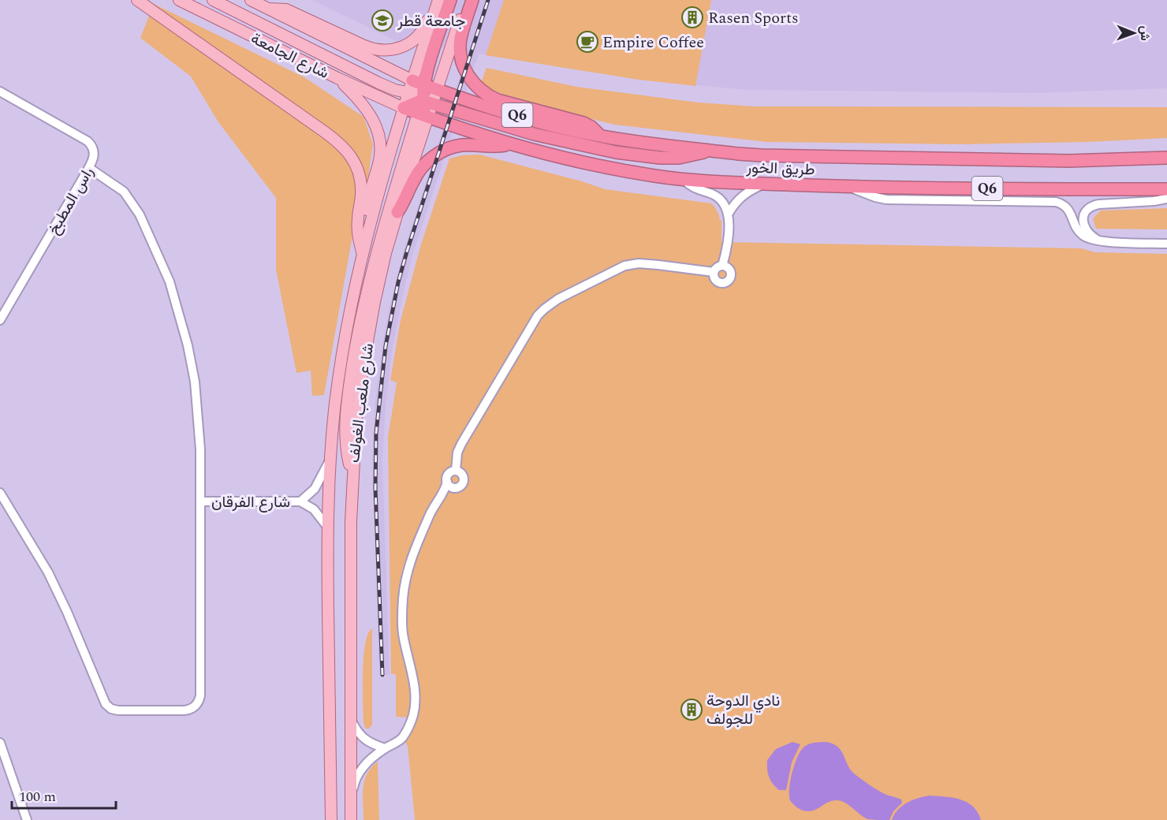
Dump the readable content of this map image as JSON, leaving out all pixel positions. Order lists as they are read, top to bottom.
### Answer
{
  "streets": {
    "highway": ["Q6", "طريق الخور"],
    "main road": ["شارع الجامعة", "شارع ملعب الغولف"],
    "street": ["راس المطبخ", "شارع الفرقان"]
  },
  "crossings": [
    ["شارع الجامعة", "طريق الخور"],
    ["شارع الجامعة", "شارع ملعب الغولف"],
    ["طريق الخور", "شارع ملعب الغولف"],
    ["شارع ملعب الغولف", "شارع الفرقان"]
  ],
  "places": {
    "building": ["Rasen Sports", "نادي الدوحة للجولف"],
    "school or university": ["جامعة قطر"],
    "cafe": ["Empire Coffee"]
  },
  "scale_bar": "100 m",
  "north": "right"
}
